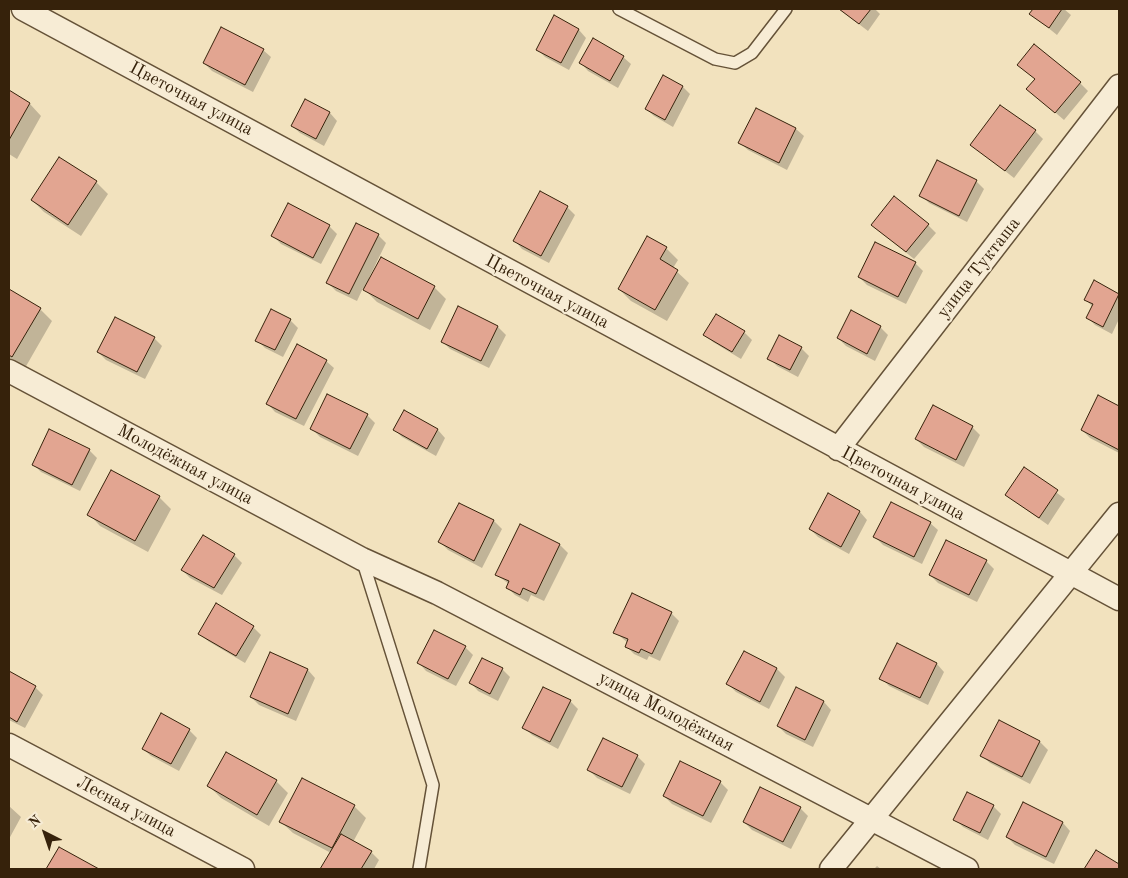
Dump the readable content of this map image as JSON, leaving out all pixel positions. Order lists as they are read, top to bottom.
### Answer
{
  "streets": {
    "street": [
      "Цветочная улица",
      "улица Тукташа",
      "Молодёжная улица",
      "улица Молодёжная",
      "Лесная улица"
    ]
  },
  "crossings": [
    ["Цветочная улица", "улица Тукташа"],
    ["Молодёжная улица", "улица Молодёжная"]
  ],
  "north": "top left"
}
